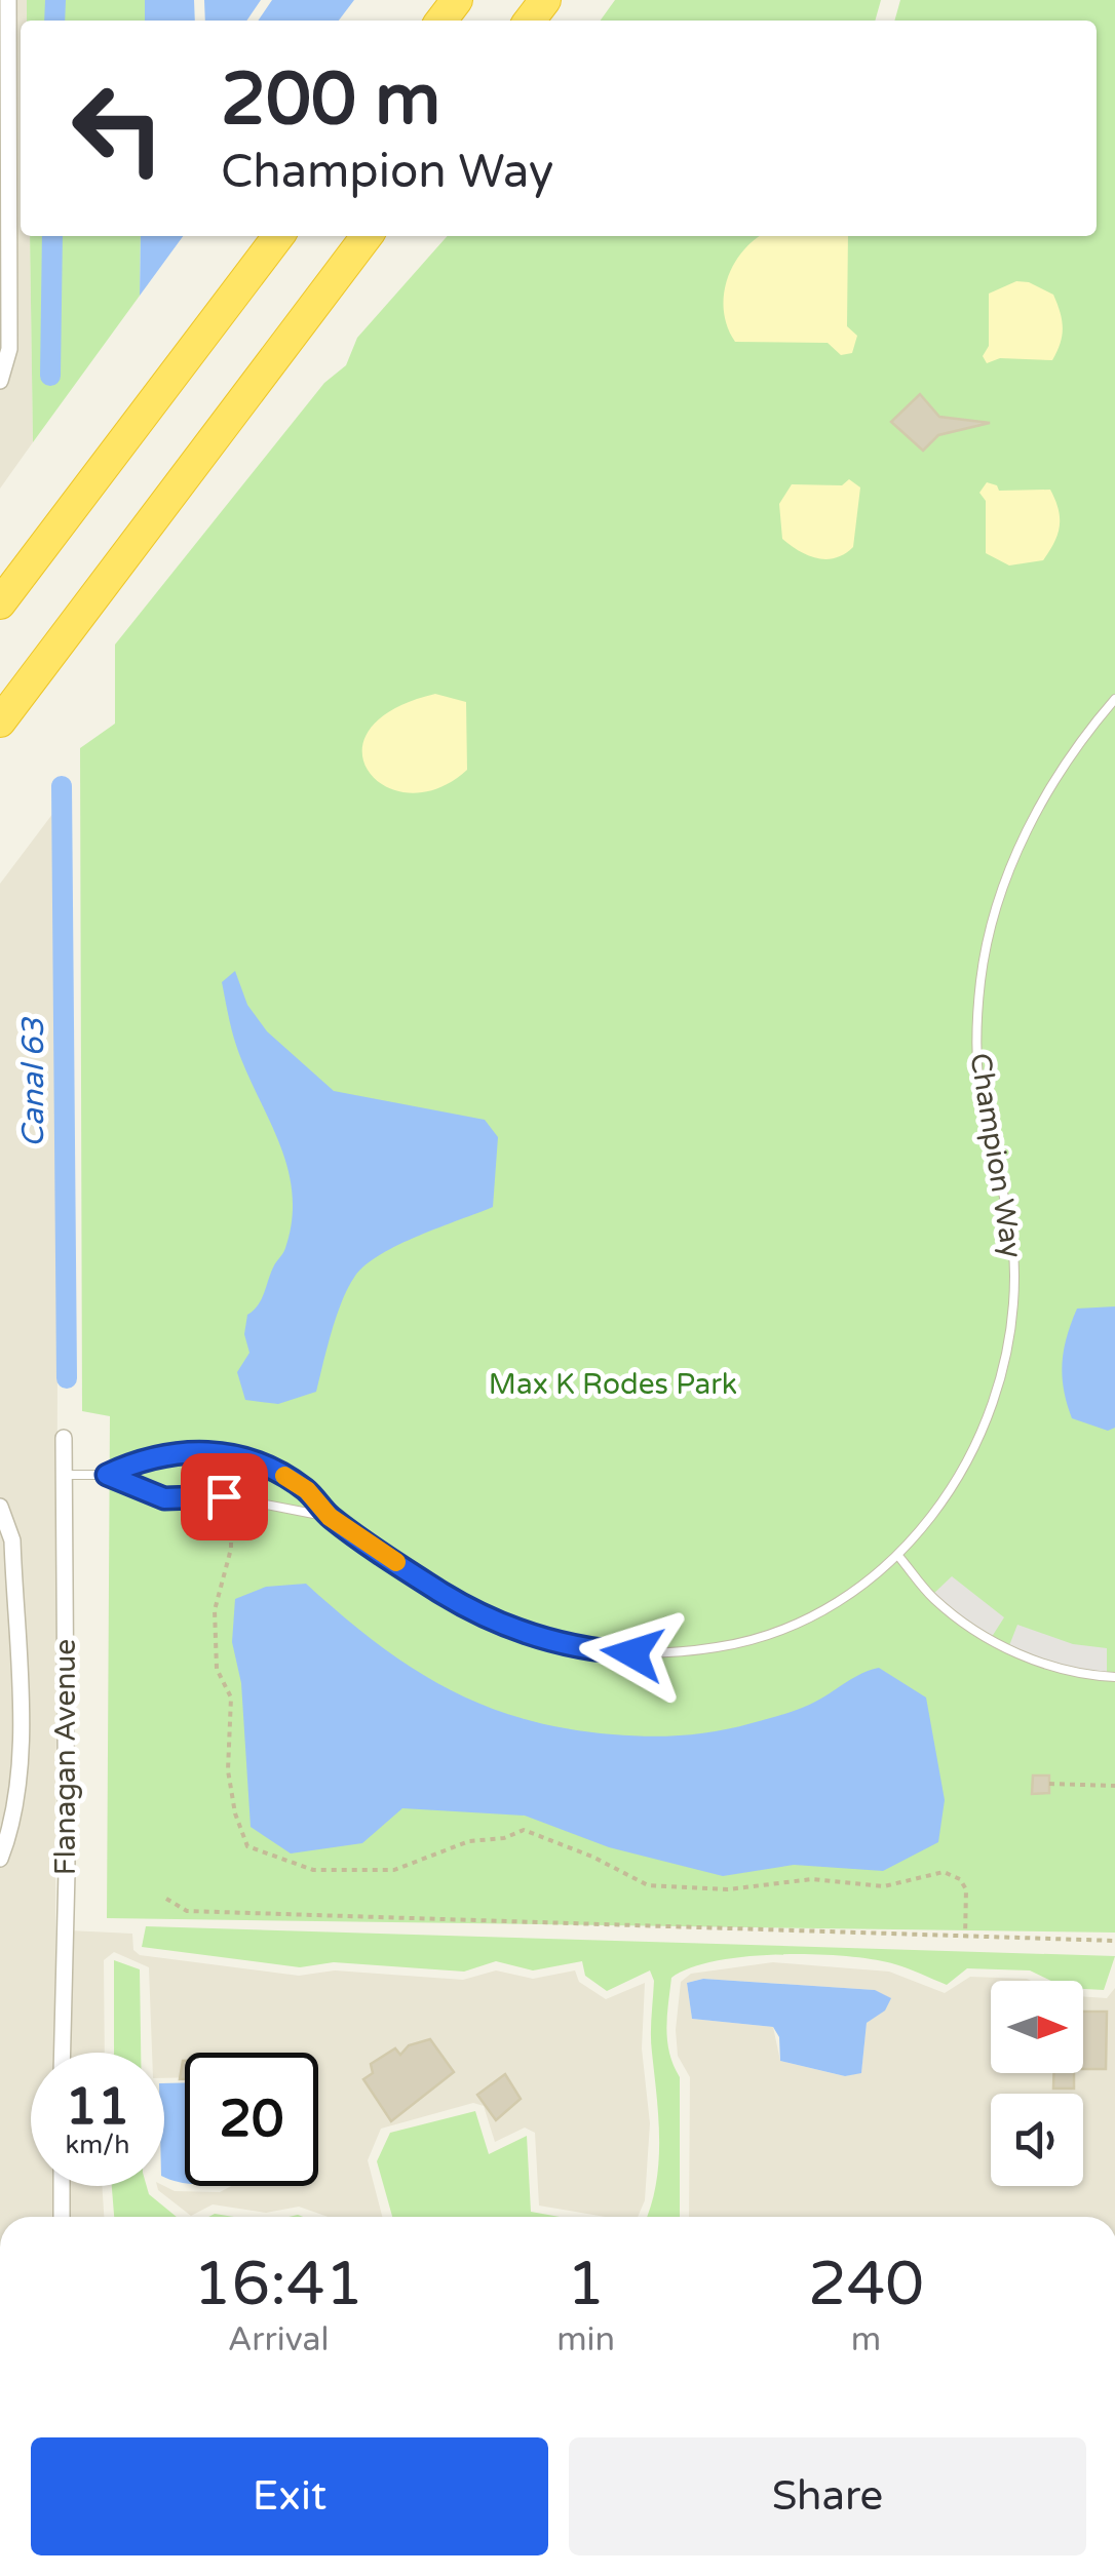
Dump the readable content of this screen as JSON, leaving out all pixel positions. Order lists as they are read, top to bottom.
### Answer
{
  "streets": {
    "street": ["Flanagan Avenue"],
    "lane": ["Champion Way"]
  },
  "crossings": [
    ["Champion Way", "Flanagan Avenue"]
  ],
  "water": ["Canal 63"],
  "parks": ["Max K Rodes Park"],
  "north": "right",
  "page": {
    "turn": ["200 m", "Champion Way"],
    "speed": "11 km/h",
    "limit": "20",
    "eta": [
      "16:41",
      "Arrival",
      "1",
      "min",
      "240",
      "m"
    ],
    "buttons": ["Exit", "Share"]
  }
}
